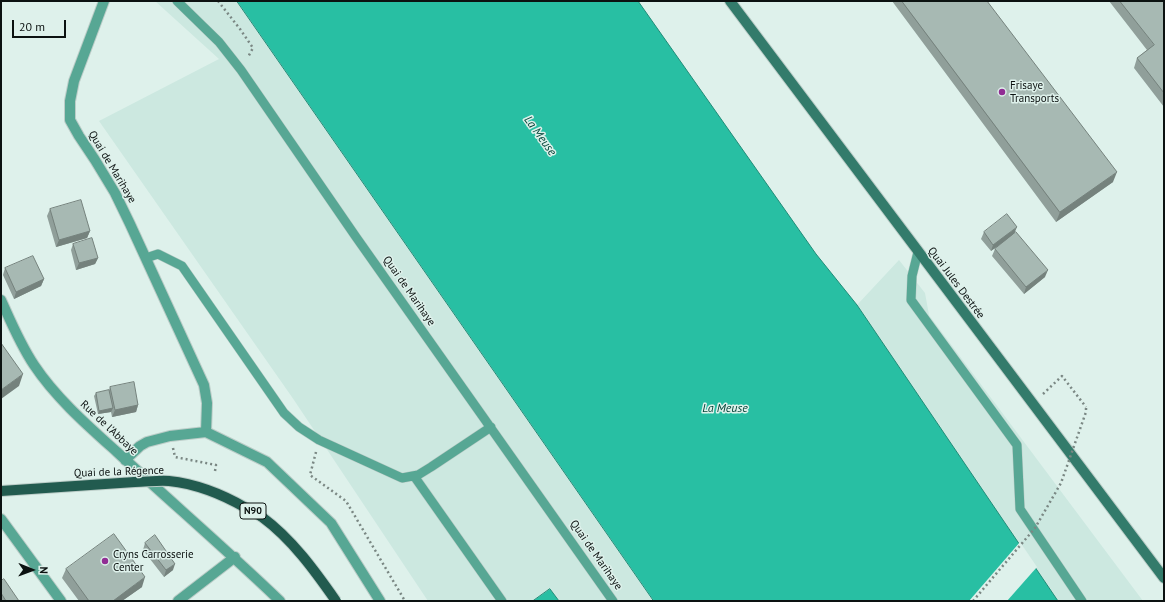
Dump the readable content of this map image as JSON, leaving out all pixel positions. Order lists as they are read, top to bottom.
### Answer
{
  "streets": {
    "main road": ["Quai Jules Destrée", "Quai de la Régence", "N90"],
    "street": ["Quai de Marihaye", "Rue de l'Abbaye"]
  },
  "water": ["La Meuse"],
  "places": ["Frisaye Transports", "Cryns Carrosserie Center"],
  "scale_bar": "20 m",
  "north": "right"
}
